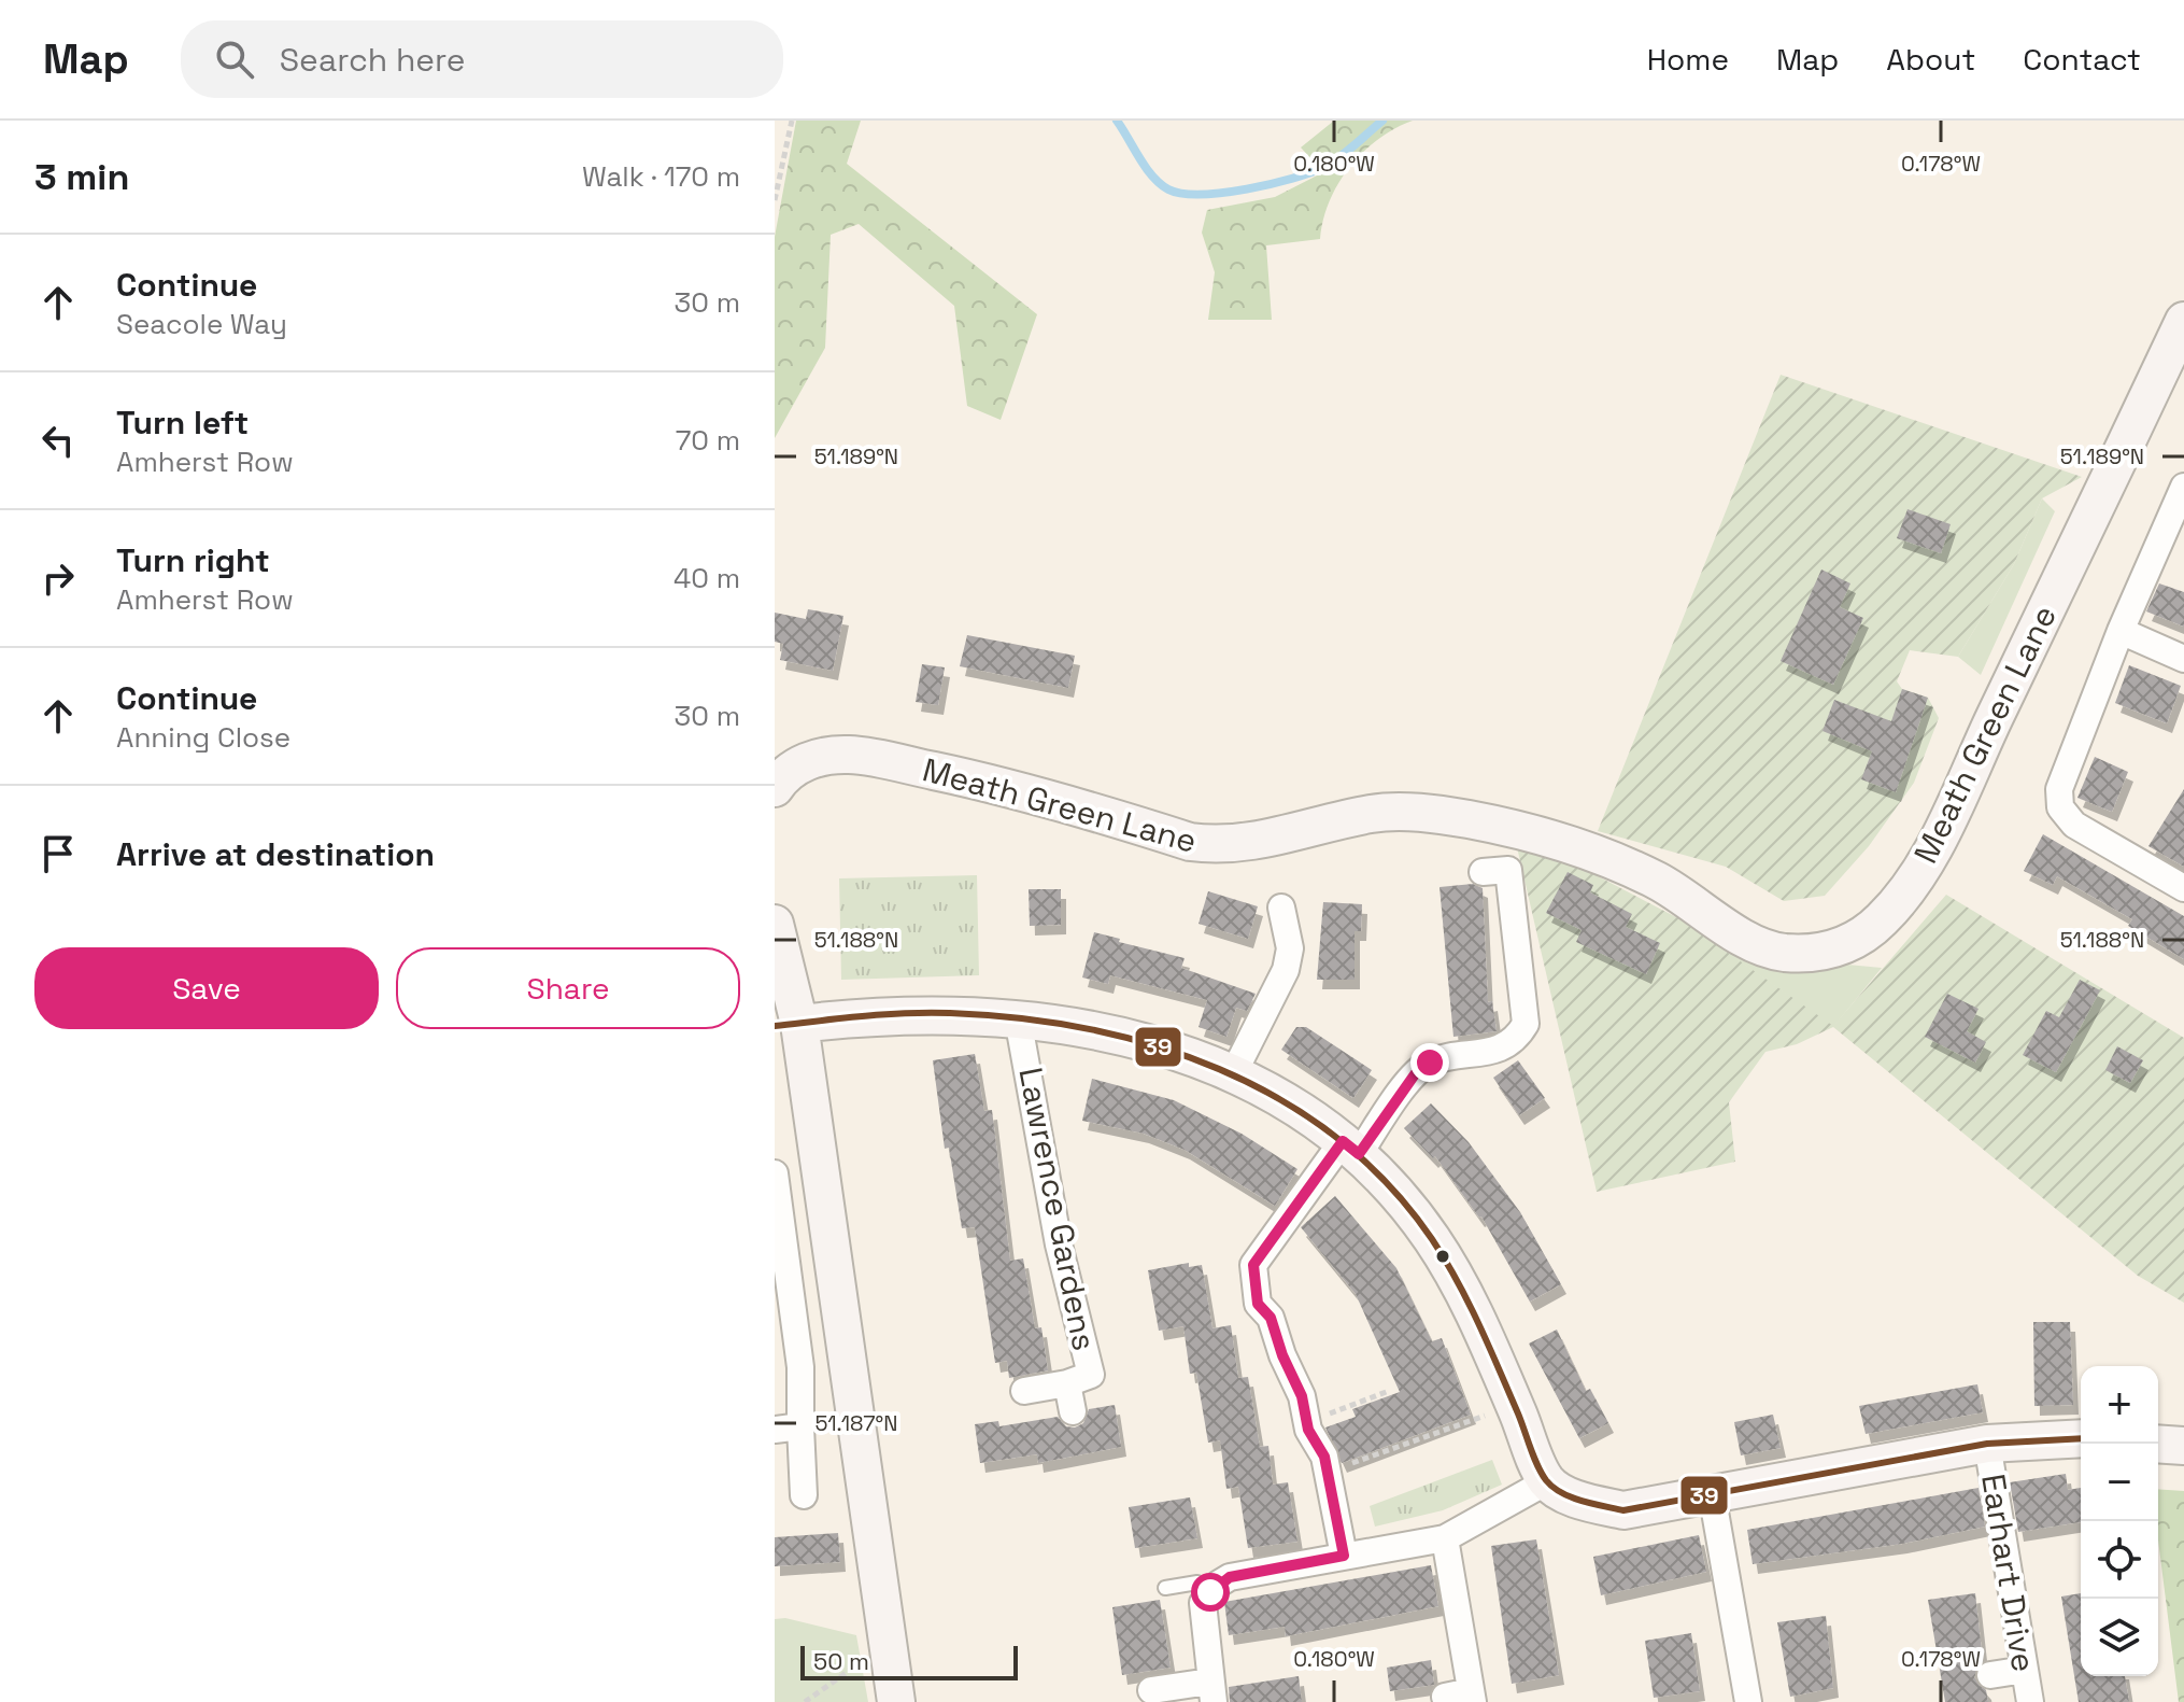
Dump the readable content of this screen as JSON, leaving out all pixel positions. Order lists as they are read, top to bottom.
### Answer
{
  "streets": {
    "street": ["Meath Green Lane", "Lawrence Gardens", "Earhart Drive"]
  },
  "lines": ["transit line 39"],
  "scale_bar": "50 m",
  "page": {
    "header": "Map",
    "search": "Search here",
    "nav": [
      "Home",
      "Map",
      "About",
      "Contact"
    ],
    "heading": ["3 min", "Walk · 170 m"],
    "list": [
      ["Continue", "Seacole Way", "30 m"],
      ["Turn left", "Amherst Row", "70 m"],
      ["Turn right", "Amherst Row", "40 m"],
      ["Continue", "Anning Close", "30 m"],
      "Arrive at destination"
    ],
    "buttons": ["Save", "Share"],
    "map_buttons": ["+", "−"],
    "scale": "50 m"
  },
  "coordinates": [
    "0.180°W",
    "0.178°W",
    "51.189°N",
    "51.188°N",
    "51.187°N"
  ]
}
